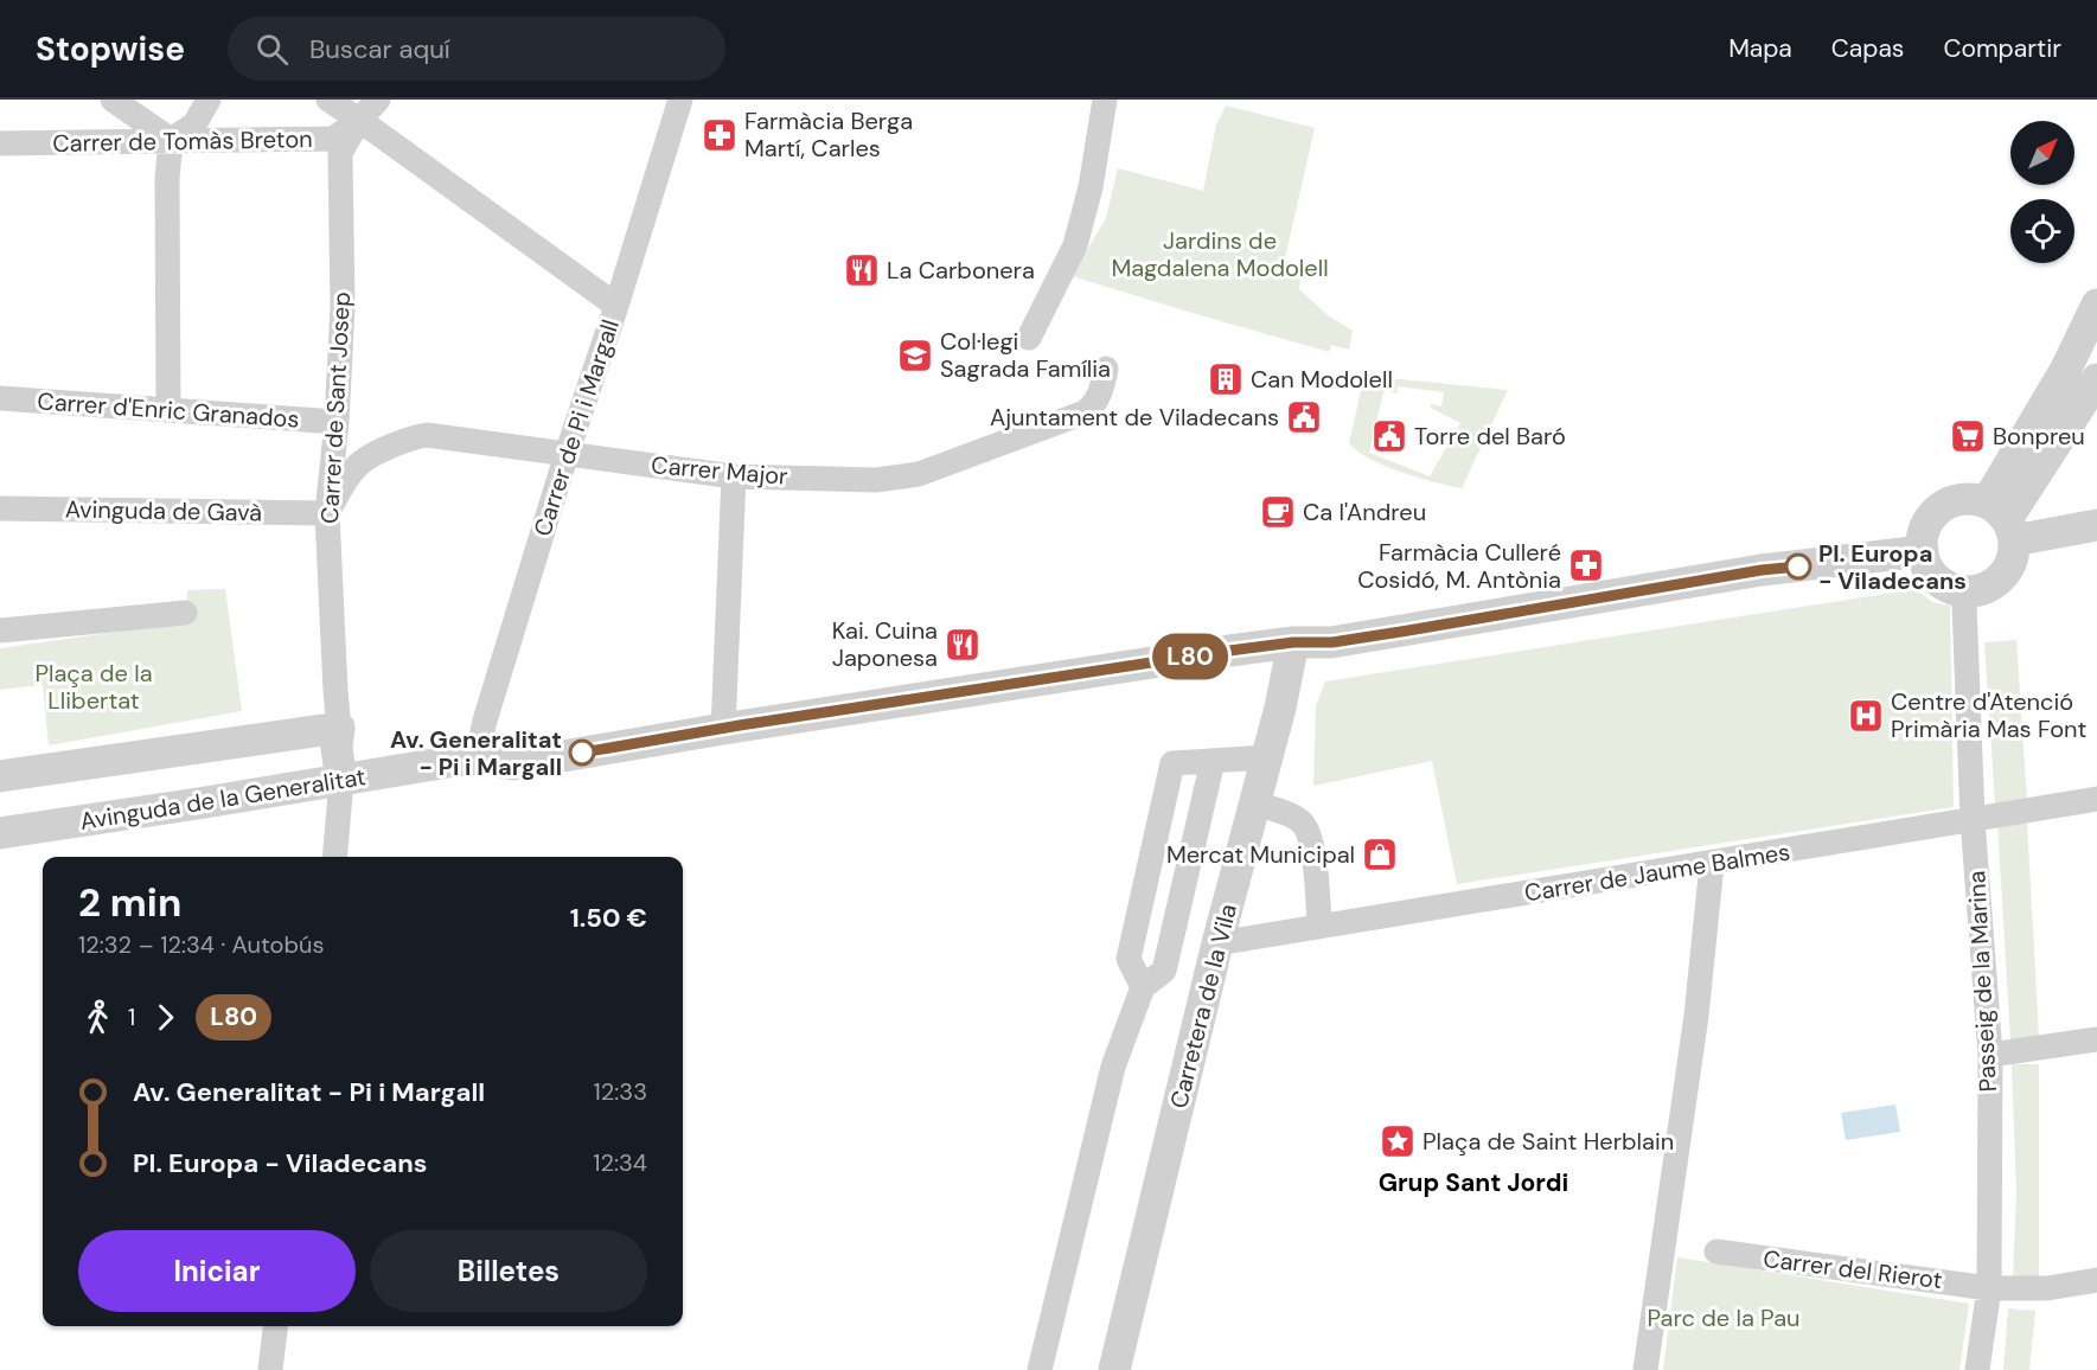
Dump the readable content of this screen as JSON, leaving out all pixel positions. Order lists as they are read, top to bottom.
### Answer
{
  "streets": {
    "street": [
      "Carrer de Tomàs Breton",
      "Carrer de Sant Josep",
      "Carrer d'Enric Granados",
      "Carrer de Pi i Margall",
      "Carrer Major",
      "Avinguda de Gavà",
      "Avinguda de la Generalitat",
      "Carrer de Jaume Balmes",
      "Passeig de la Marina",
      "Carretera de la Vila",
      "Carrer del Rierot"
    ]
  },
  "crossings": [
    ["Carrer de Tomàs Breton", "Carrer de Sant Josep"],
    ["Carrer de Sant Josep", "Carrer d'Enric Granados"],
    ["Carrer de Sant Josep", "Carrer Major"],
    ["Carrer de Sant Josep", "Avinguda de Gavà"],
    ["Carrer de Pi i Margall", "Carrer Major"],
    ["Carrer de Pi i Margall", "Avinguda de la Generalitat"],
    ["Carrer Major", "Avinguda de Gavà"],
    ["Avinguda de la Generalitat", "Passeig de la Marina"],
    ["Avinguda de la Generalitat", "Carretera de la Vila"],
    ["Carrer de Jaume Balmes", "Passeig de la Marina"],
    ["Carrer de Jaume Balmes", "Carretera de la Vila"],
    ["Passeig de la Marina", "Carrer del Rierot"]
  ],
  "districts": ["Grup Sant Jordi"],
  "parks": ["Jardins de Magdalena Modolell", "Plaça de la Llibertat", "Parc de la Pau"],
  "places": {
    "pharmacy": ["Farmàcia Berga Martí, Carles", "Farmàcia Culleré Cosidó, M. Antònia"],
    "restaurant": ["La Carbonera", "Kai. Cuina Japonesa"],
    "school or university": ["Col·legi Sagrada Família"],
    "building": ["Can Modolell"],
    "public building": ["Ajuntament de Viladecans", "Torre del Baró"],
    "supermarket": ["Bonpreu"],
    "cafe": ["Ca l'Andreu"],
    "other": ["Pl. Europa - Viladecans", "Av. Generalitat - Pi i Margall"],
    "hospital": ["Centre d'Atenció Primària Mas Font"],
    "shop": ["Mercat Municipal"],
    "place": ["Plaça de Saint Herblain"]
  },
  "lines": ["bus line L80"],
  "north": "top right",
  "page": {
    "header": "Stopwise",
    "search": "Buscar aquí",
    "nav": ["Mapa", "Capas", "Compartir"],
    "on_map": "L80",
    "heading": ["2 min", "12:32 – 12:34 · Autobús", "1.50 €"],
    "legs": ["1", "L80"],
    "list": [
      {
        "name": "Av. Generalitat - Pi i Margall",
        "value": "12:33"
      },
      {
        "name": "Pl. Europa - Viladecans",
        "value": "12:34"
      }
    ],
    "buttons": ["Iniciar", "Billetes"]
  }
}
